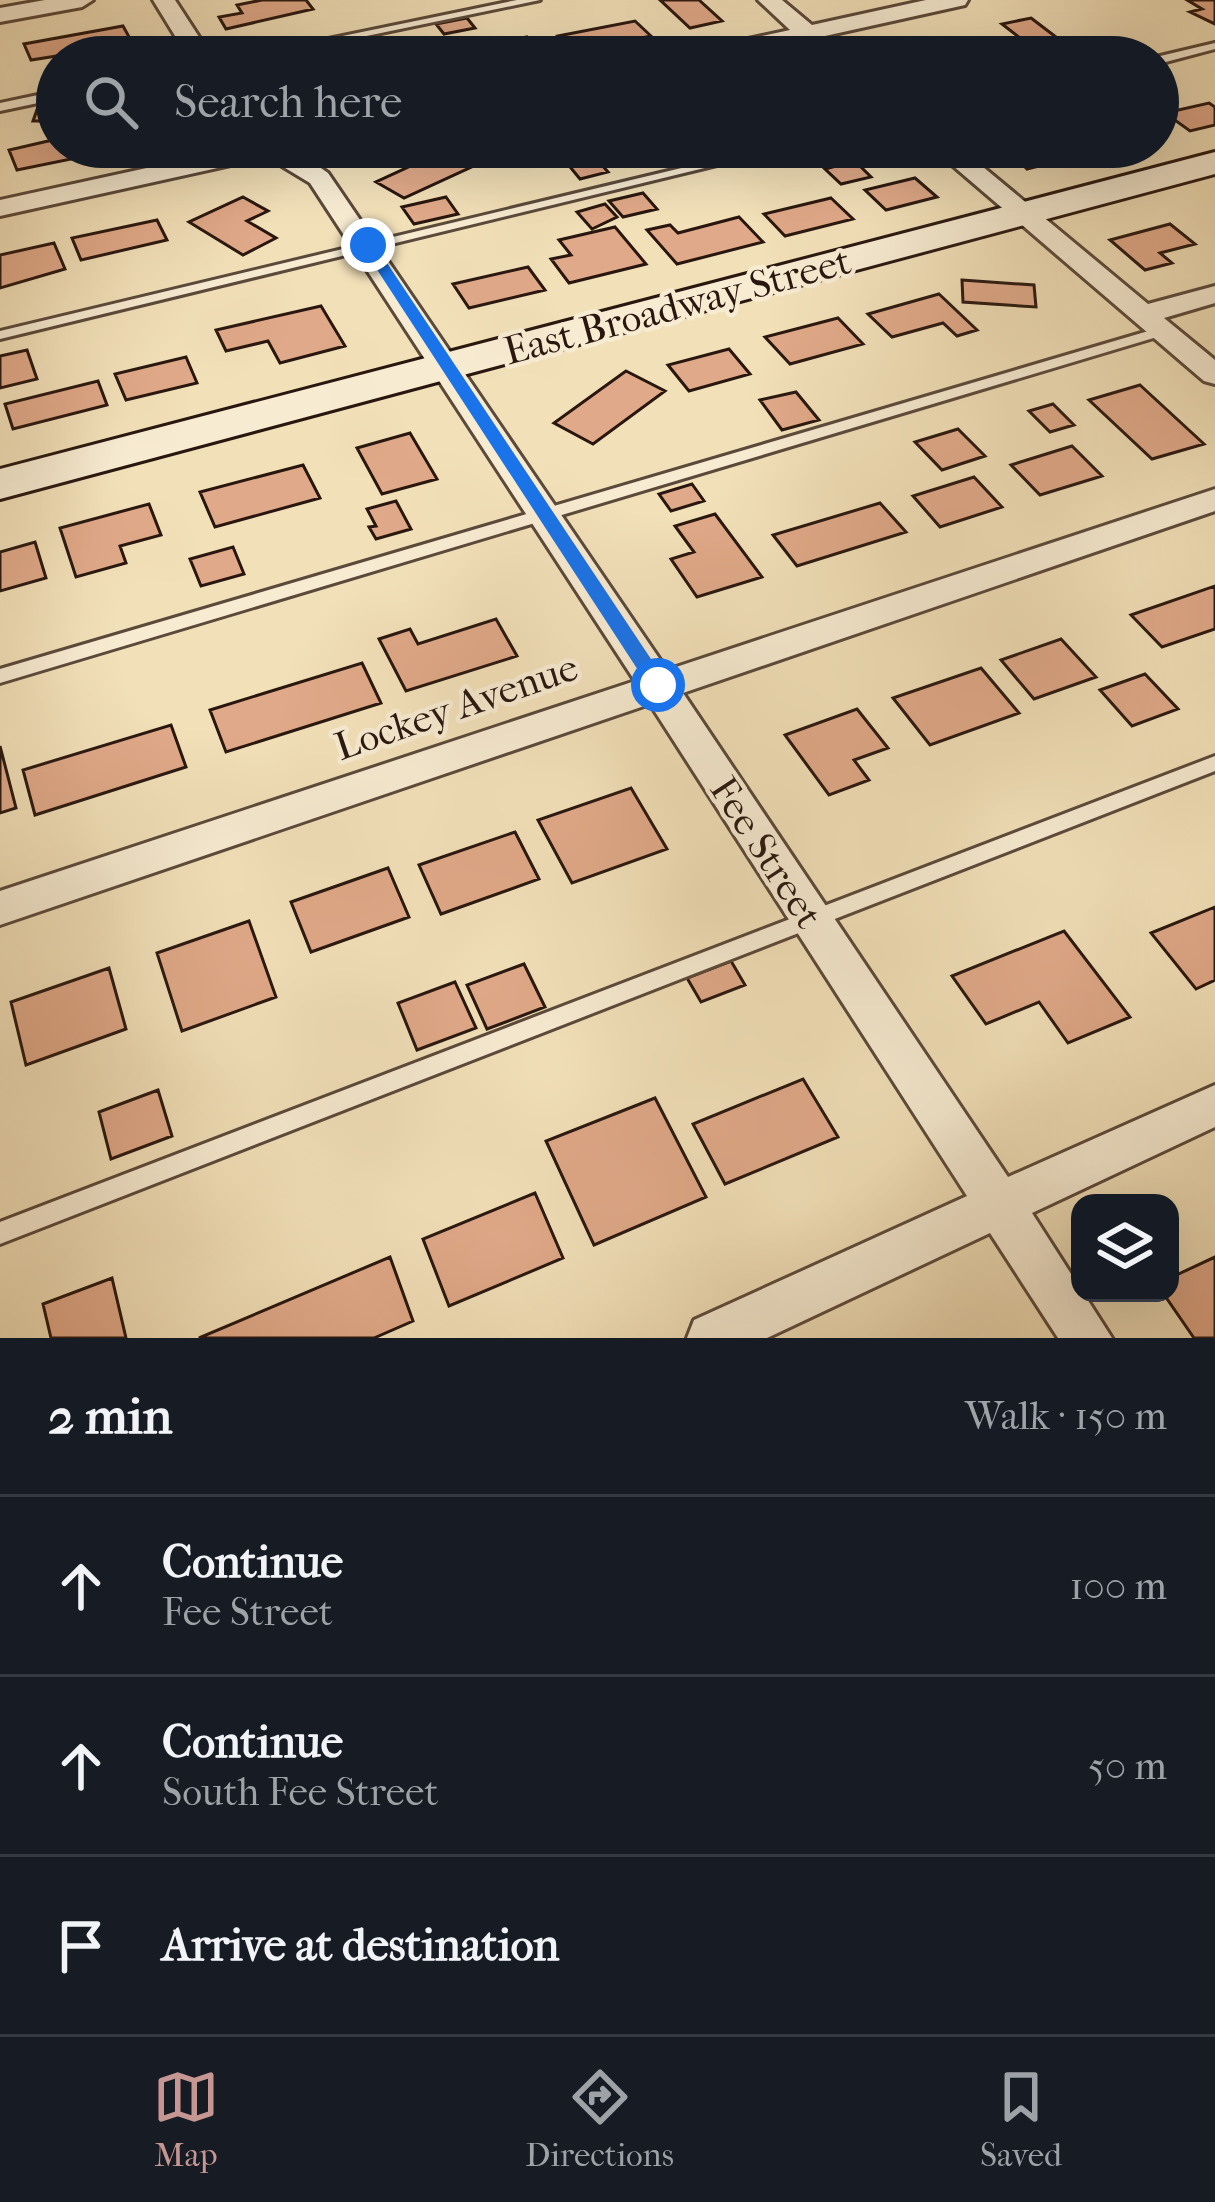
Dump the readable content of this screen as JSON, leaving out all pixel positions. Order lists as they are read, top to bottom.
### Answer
{
  "streets": {
    "street": ["East Broadway Street", "Lockey Avenue", "Fee Street"]
  },
  "crossings": [
    ["East Broadway Street", "Fee Street"],
    ["Lockey Avenue", "Fee Street"]
  ],
  "page": {
    "search": "Search here",
    "heading": ["2 min", "Walk · 150 m"],
    "list": [
      ["Continue", "Fee Street", "100 m"],
      ["Continue", "South Fee Street", "50 m"],
      "Arrive at destination"
    ],
    "nav": ["Map", "Directions", "Saved"]
  }
}
